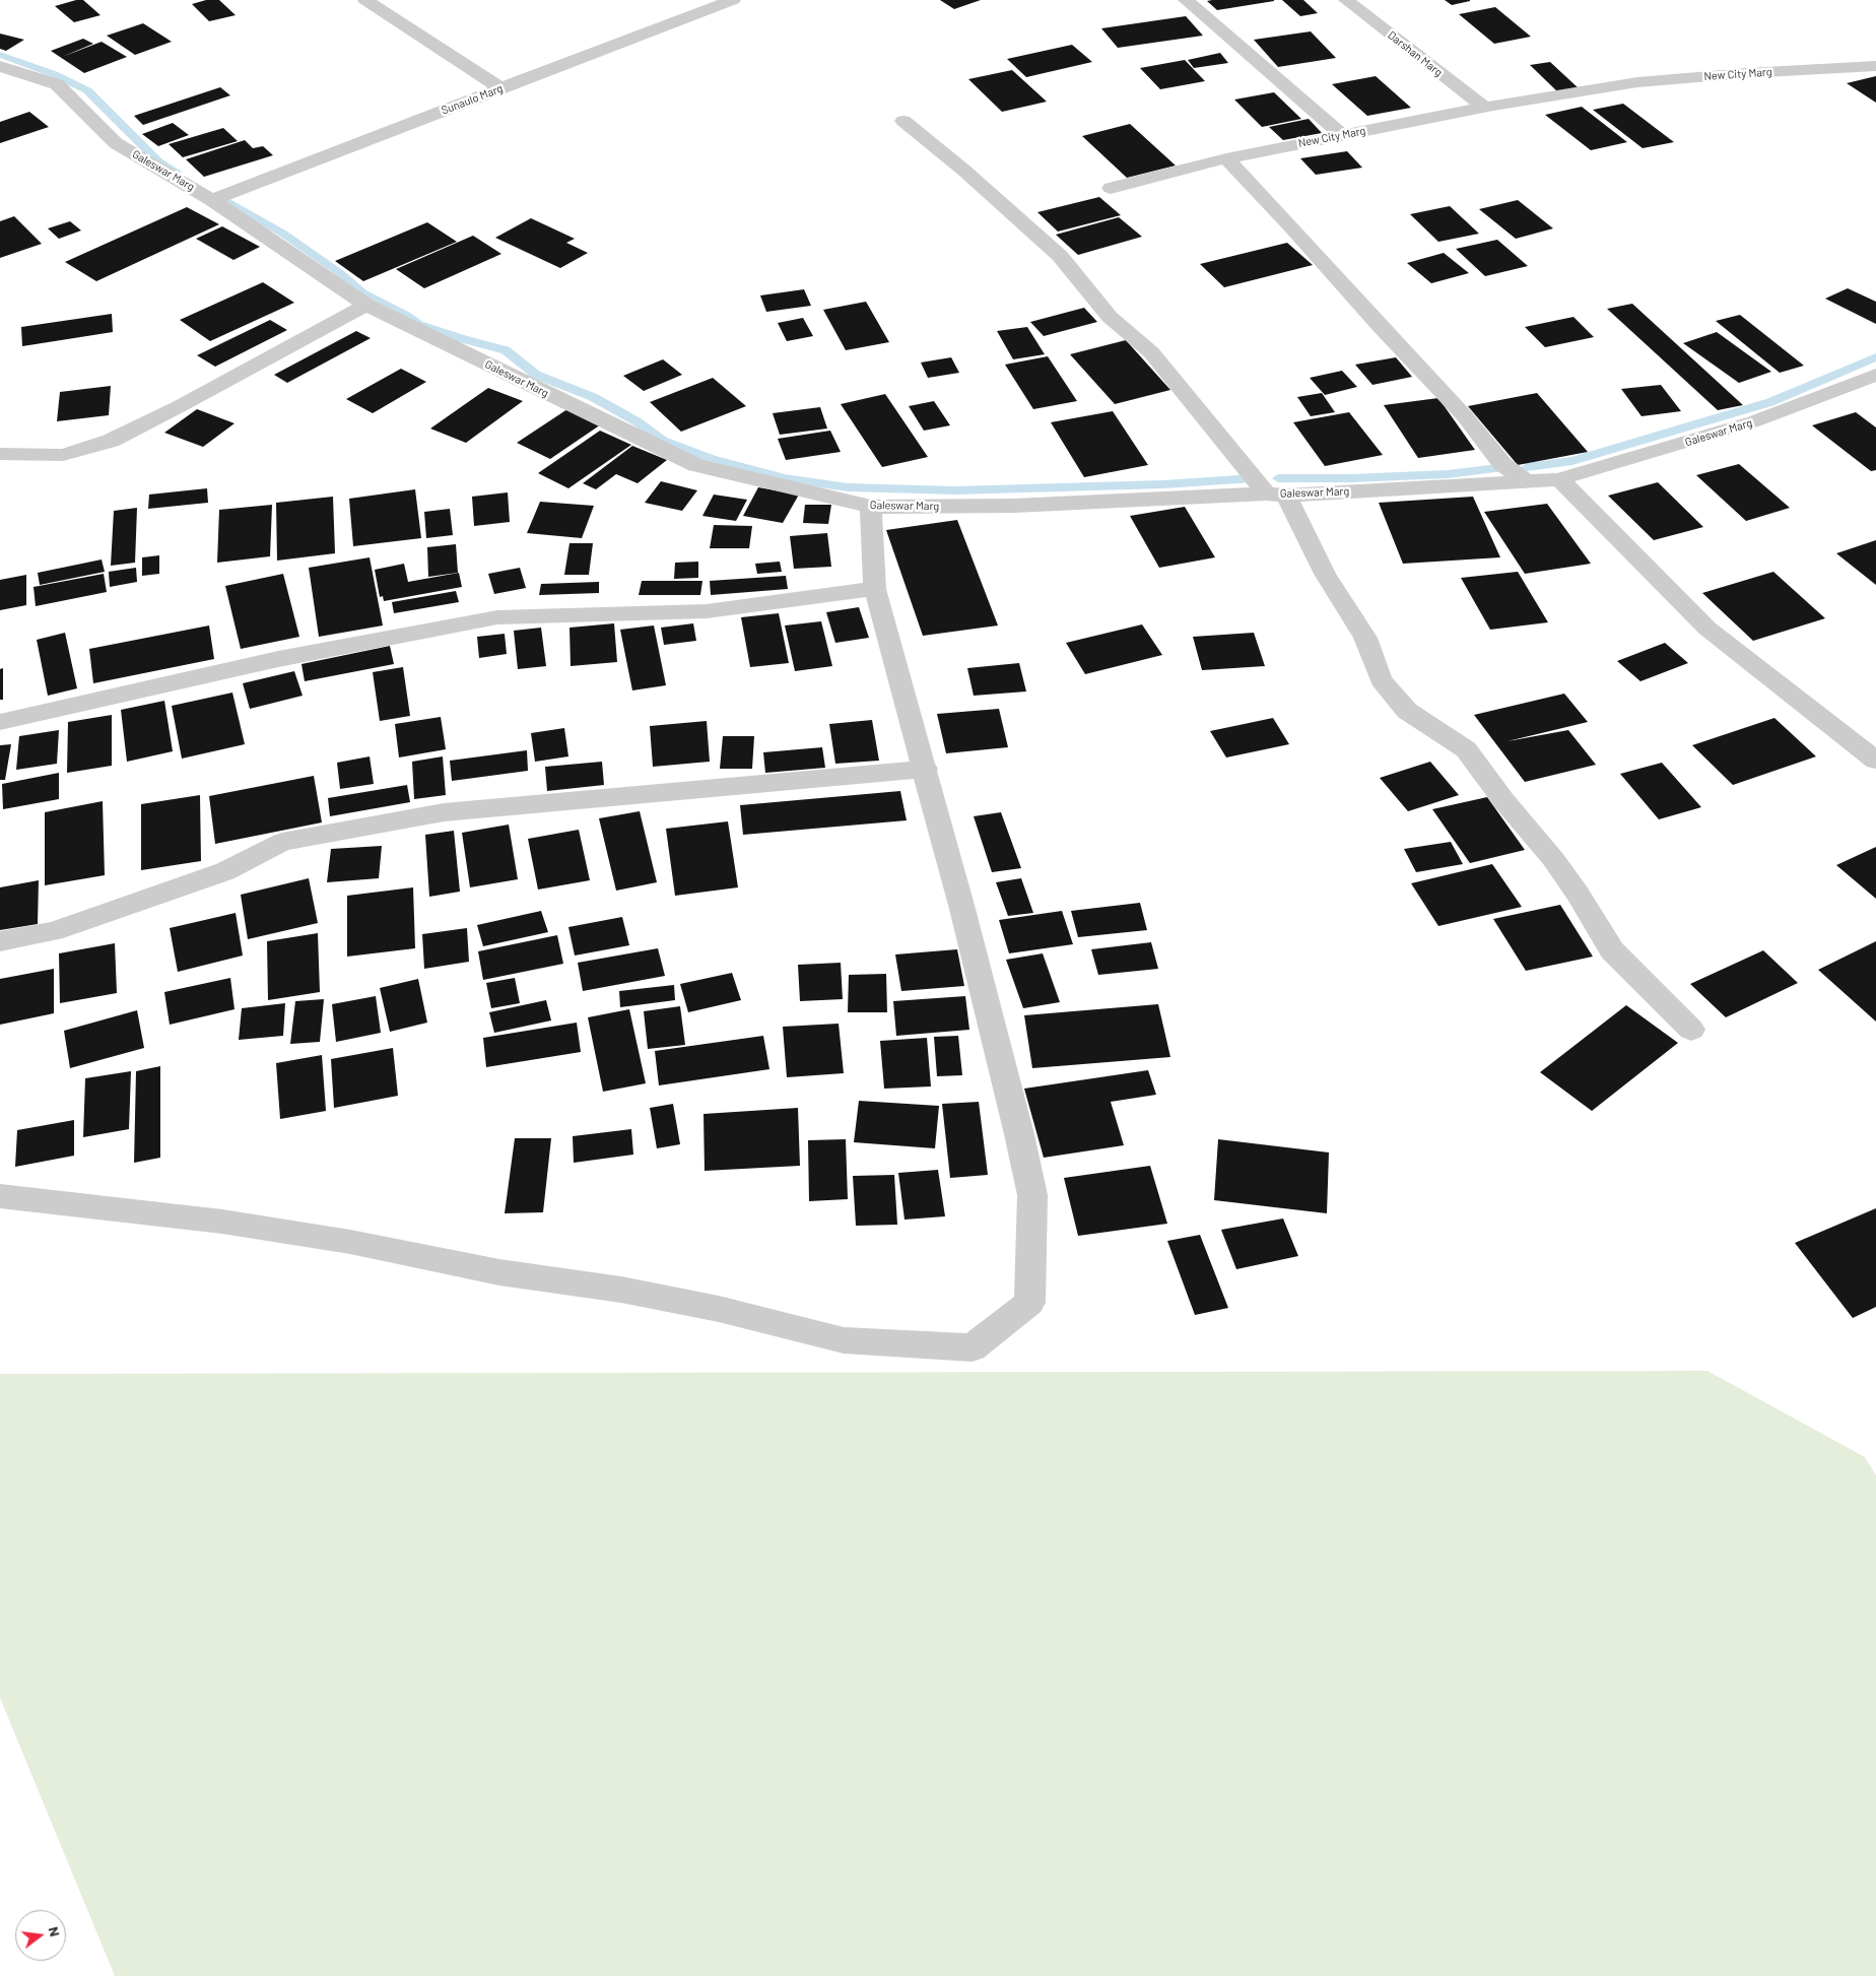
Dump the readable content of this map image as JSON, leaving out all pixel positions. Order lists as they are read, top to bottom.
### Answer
{
  "streets": {
    "street": [
      "Darshan Marg",
      "New City Marg",
      "Sunaulo Marg",
      "Galeswar Marg"
    ]
  },
  "crossings": [
    ["Darshan Marg", "New City Marg"],
    ["Sunaulo Marg", "Galeswar Marg"]
  ],
  "north": "right"
}
